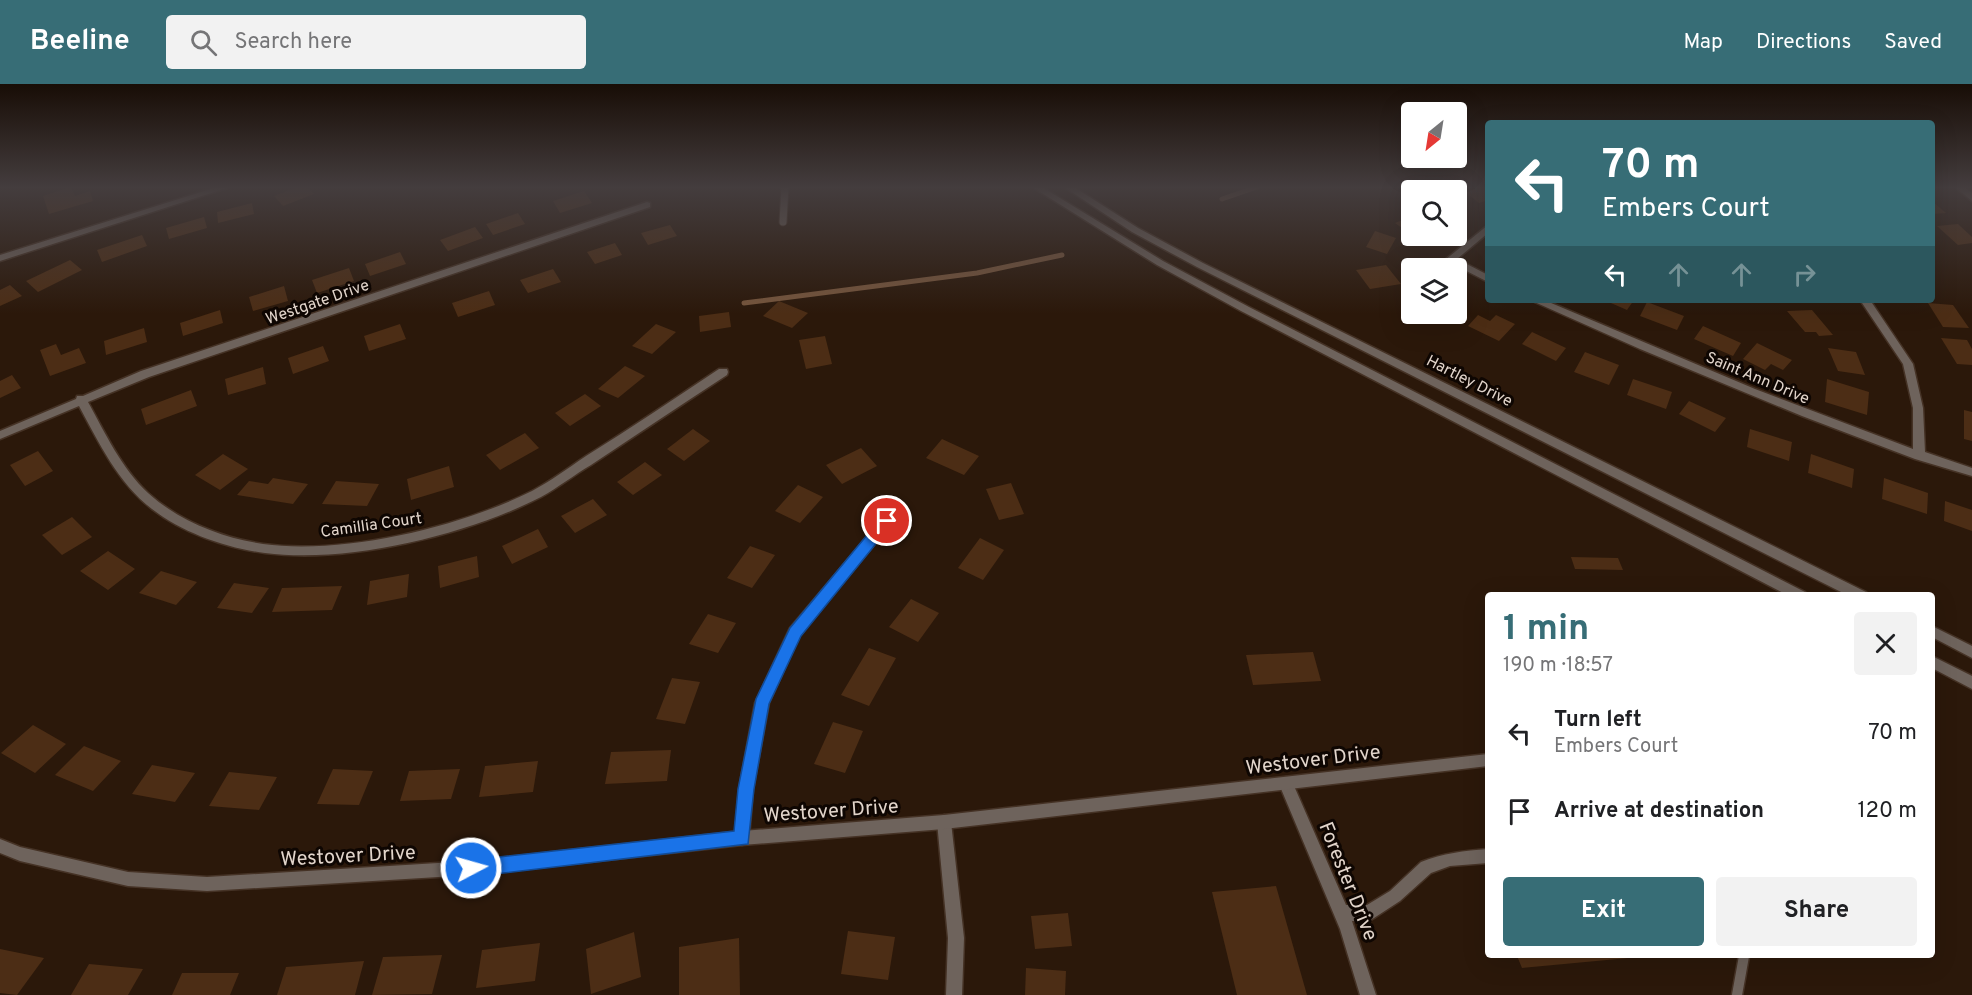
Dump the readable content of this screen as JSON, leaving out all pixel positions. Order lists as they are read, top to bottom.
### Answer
{
  "streets": {
    "street": [
      "Westgate Drive",
      "Saint Ann Drive",
      "Hartley Drive",
      "Camillia Court",
      "Westover Drive",
      "Forester Drive"
    ]
  },
  "crossings": [
    ["Westgate Drive", "Camillia Court"],
    ["Westover Drive", "Forester Drive"]
  ],
  "north": "bottom left",
  "page": {
    "header": "Beeline",
    "search": "Search here",
    "nav": ["Map", "Directions", "Saved"],
    "turn": ["70 m", "Embers Court"],
    "heading": ["1 min", "190 m · 18:57"],
    "list": [
      {
        "name": "Turn left",
        "note": "Embers Court",
        "value": "70 m"
      },
      {
        "name": "Arrive at destination",
        "value": "120 m"
      }
    ],
    "buttons": ["Exit", "Share"]
  }
}
